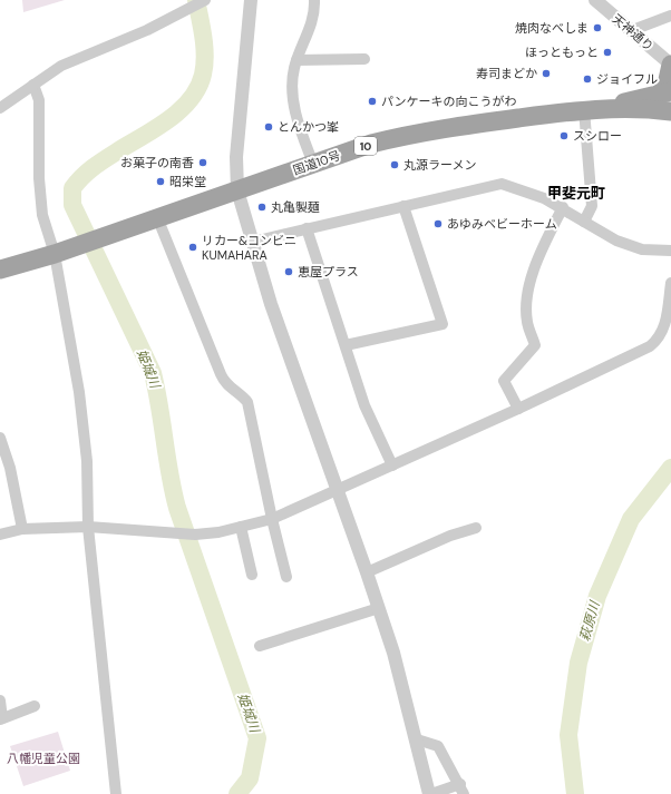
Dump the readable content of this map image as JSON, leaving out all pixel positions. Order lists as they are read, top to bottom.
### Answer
{
  "streets": {
    "highway": ["10", "国道10号"],
    "street": ["天神通り"]
  },
  "districts": ["甲斐元町"],
  "water": ["姫城川", "萩原川"],
  "parks": ["八幡児童公園"],
  "places": [
    "焼肉なべしま",
    "ほっともっと",
    "寿司まどか",
    "ジョイフル",
    "パンケーキの向こうがわ",
    "とんかつ峯",
    "スシロー",
    "お菓子の南香",
    "丸源ラーメン",
    "昭栄堂",
    "丸亀製麺",
    "あゆみベビーホーム",
    "リカー&コンビニ KUMAHARA",
    "恵屋プラス"
  ]
}
